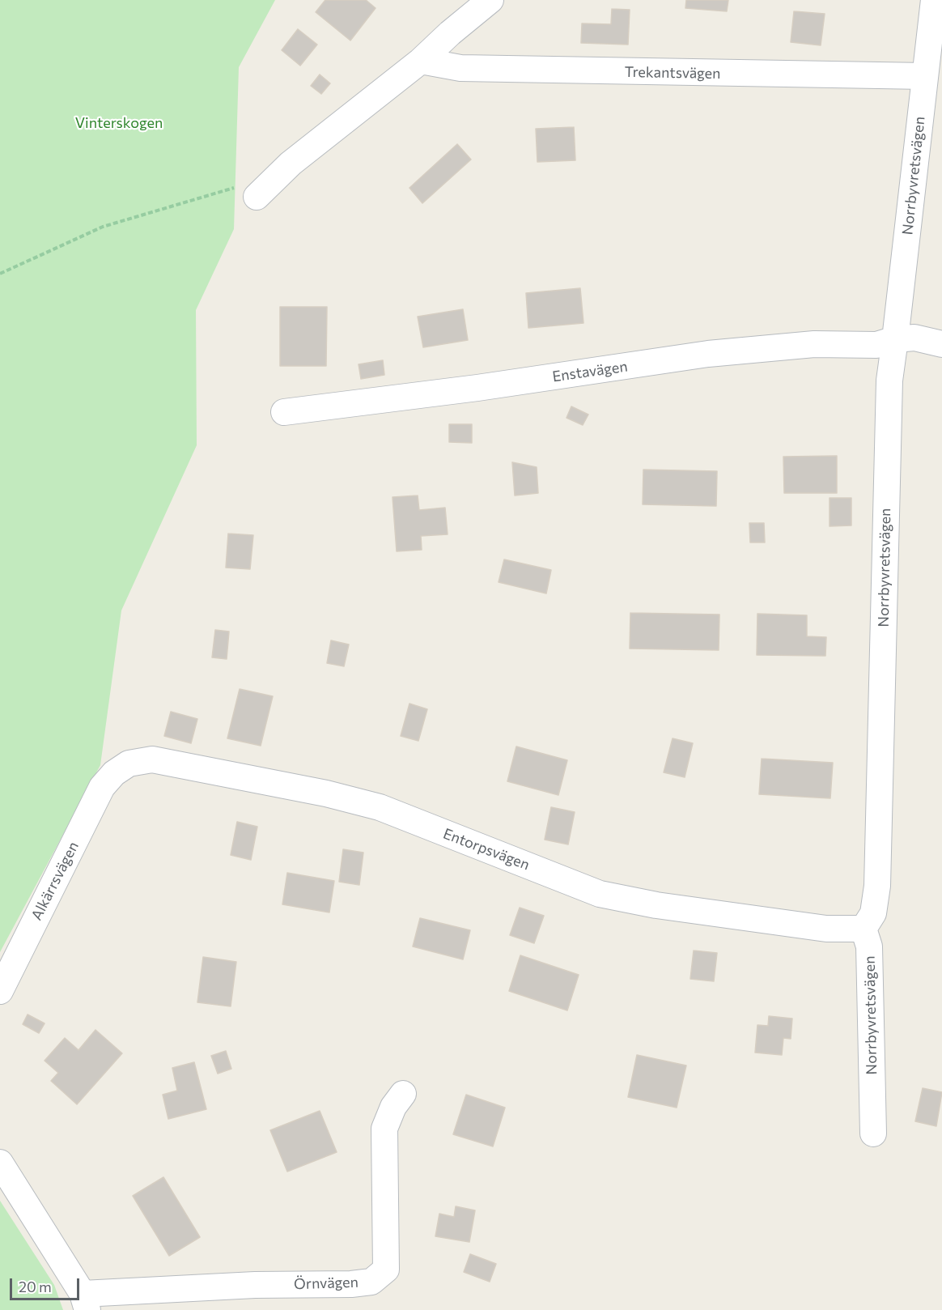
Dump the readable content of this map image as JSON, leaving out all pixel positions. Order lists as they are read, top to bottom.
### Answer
{
  "streets": {
    "street": [
      "Trekantsvägen",
      "Norrbyvretsvägen",
      "Enstavägen",
      "Entorpsvägen",
      "Alkärrsvägen",
      "Örnvägen"
    ]
  },
  "crossings": [
    ["Trekantsvägen", "Norrbyvretsvägen"],
    ["Norrbyvretsvägen", "Enstavägen"],
    ["Norrbyvretsvägen", "Entorpsvägen"],
    ["Entorpsvägen", "Alkärrsvägen"]
  ],
  "parks": ["Vinterskogen"],
  "scale_bar": "20 m"
}
